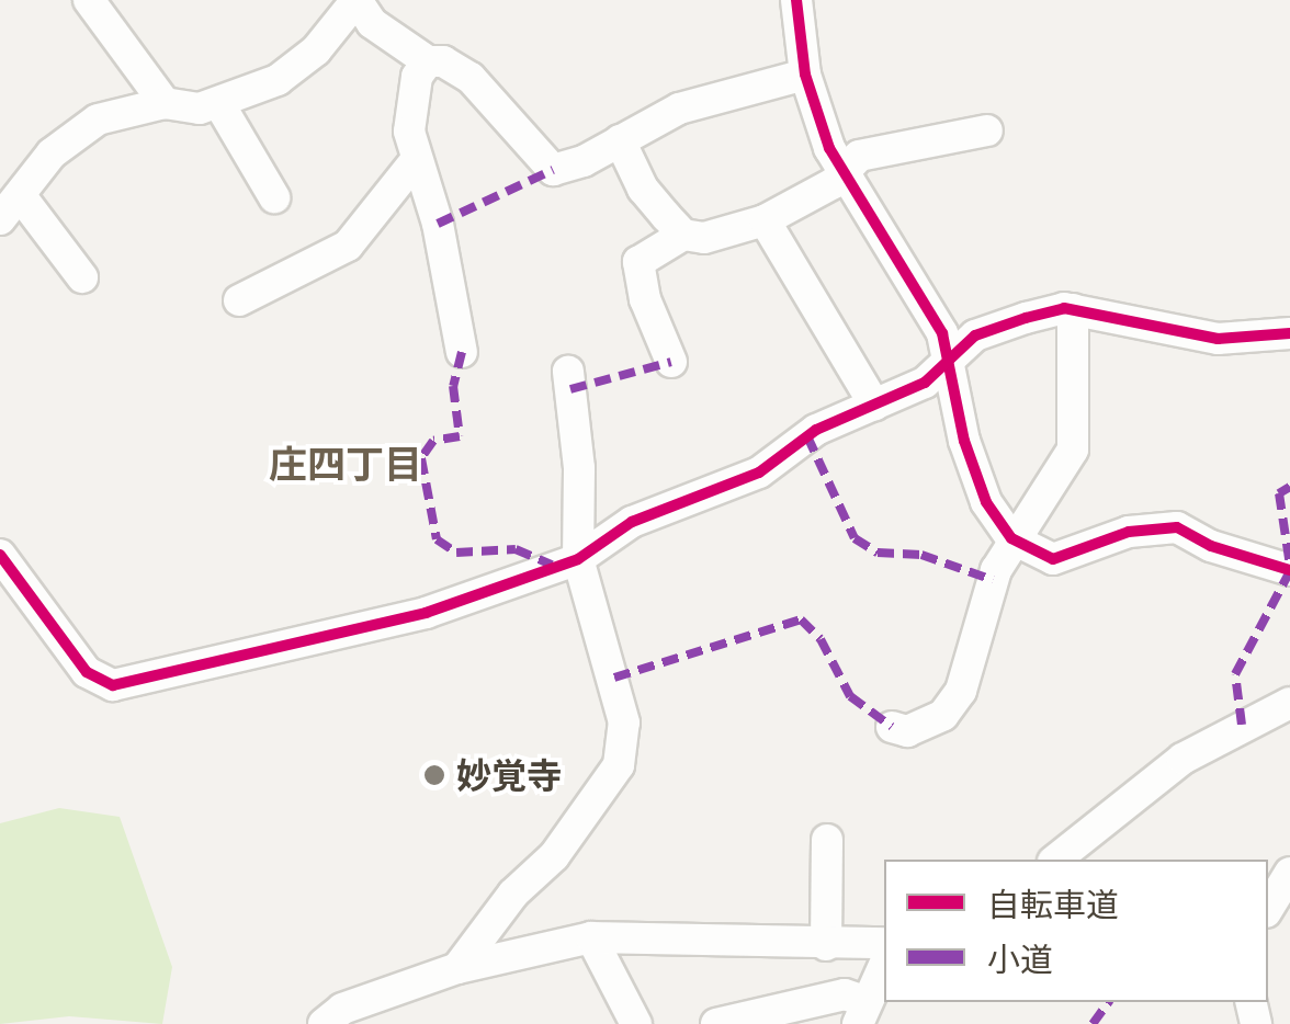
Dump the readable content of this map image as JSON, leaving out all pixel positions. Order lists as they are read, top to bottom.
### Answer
{
  "districts": ["庄四丁目"],
  "places": ["妙覚寺"],
  "legend": ["自転車道", "小道"]
}
